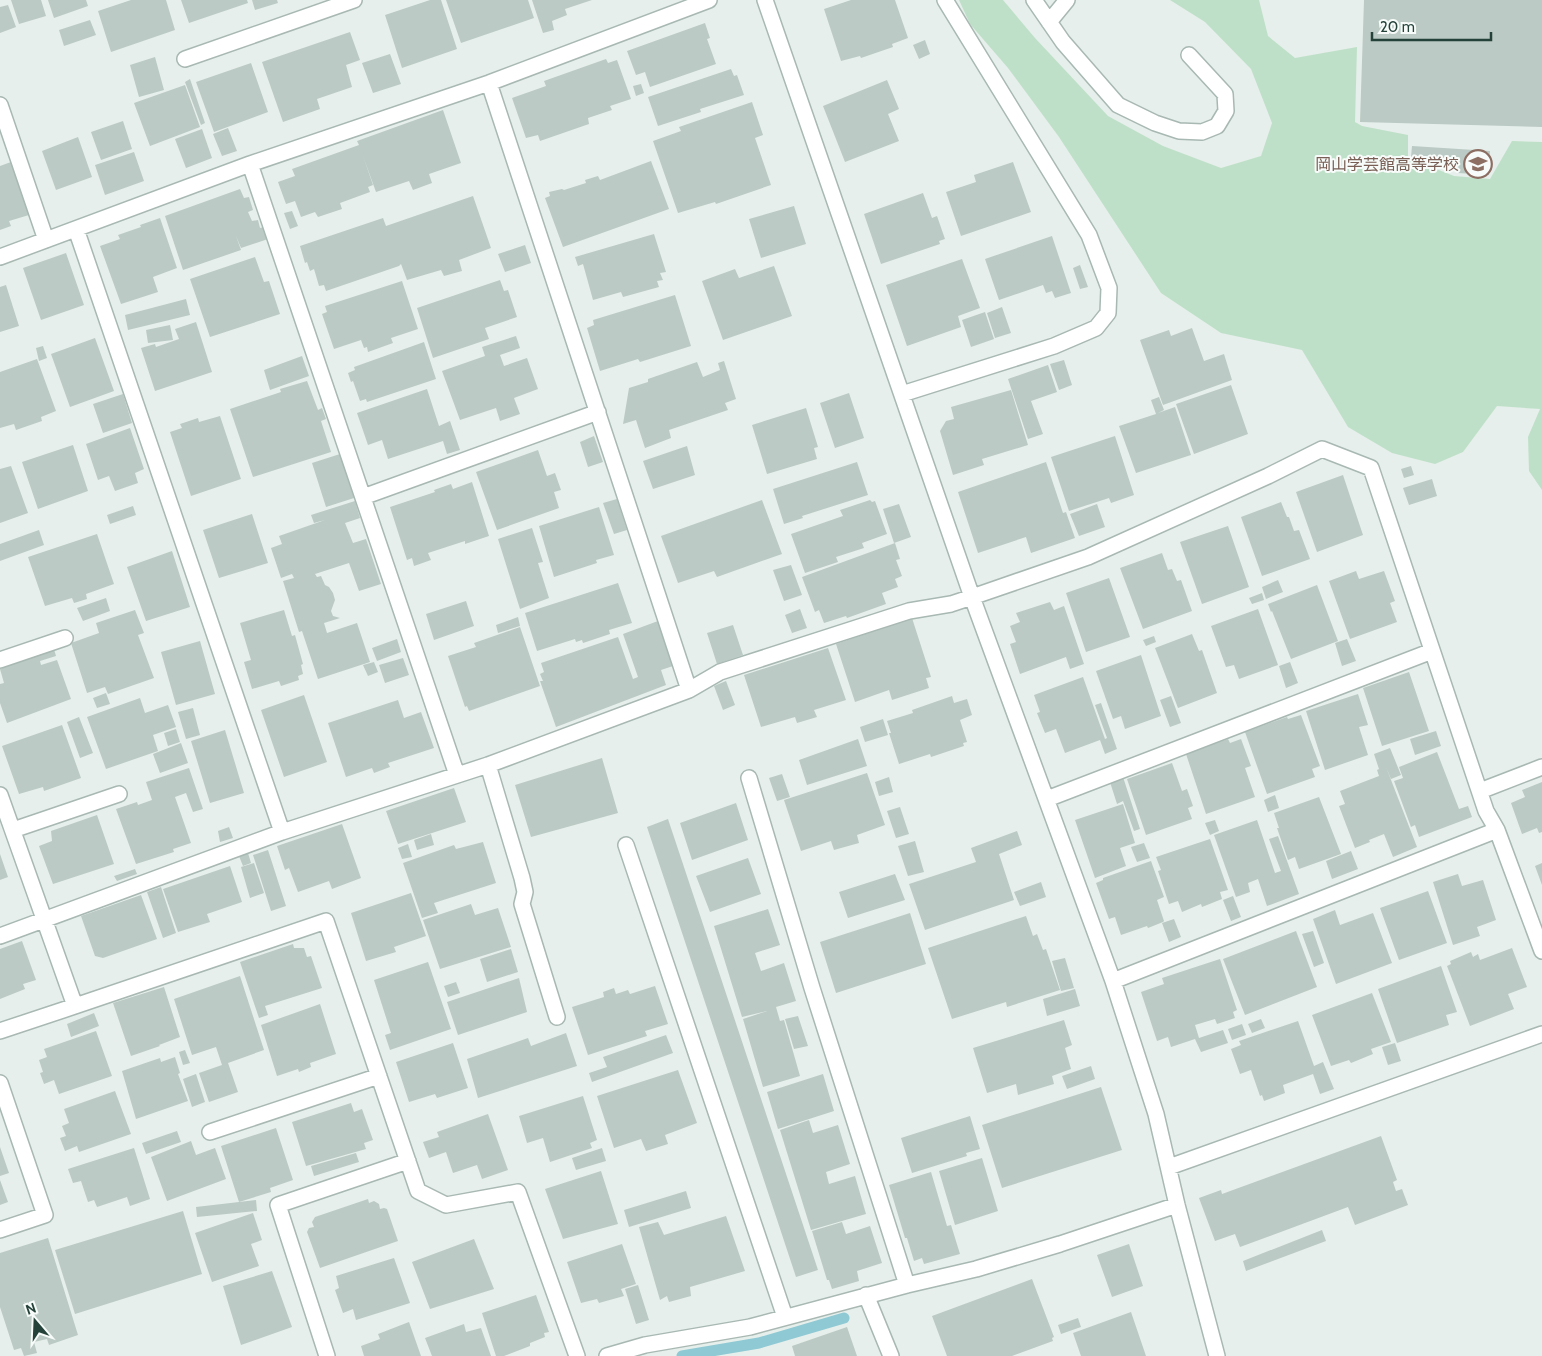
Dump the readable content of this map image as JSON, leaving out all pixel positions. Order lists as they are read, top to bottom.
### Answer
{
  "places": {
    "school or university": ["岡山学芸館高等学校"]
  },
  "scale_bar": "20 m",
  "north": "top"
}
